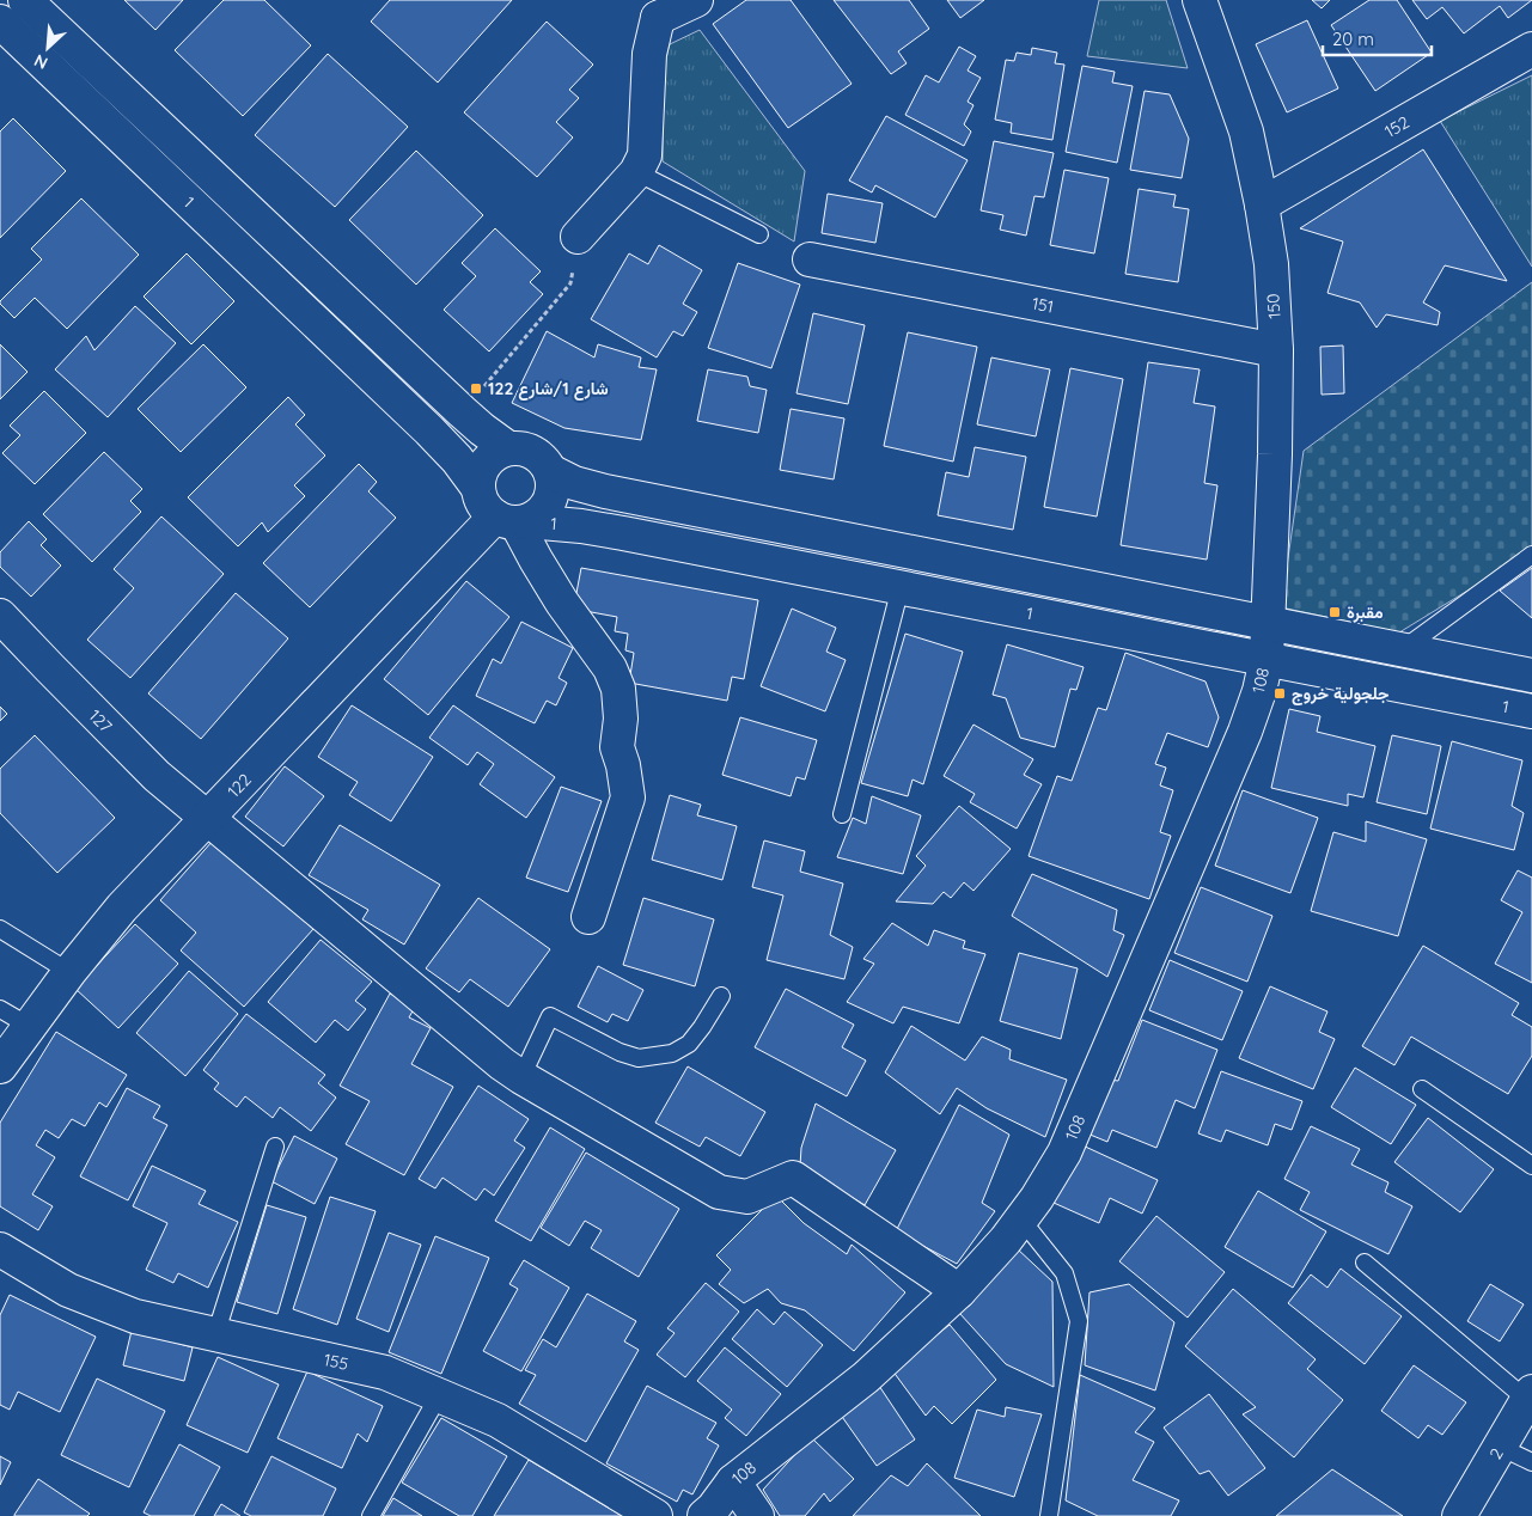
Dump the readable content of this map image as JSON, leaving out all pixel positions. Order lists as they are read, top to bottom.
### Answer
{
  "streets": {
    "street": [
      "152",
      "1",
      "151",
      "150",
      "108",
      "127",
      "122",
      "155",
      "2"
    ]
  },
  "crossings": [
    ["152", "150"],
    ["1", "108"],
    ["1", "122"],
    ["151", "150"],
    ["150", "108"],
    ["108", "127"],
    ["127", "122"]
  ],
  "places": {
    "transit": ["شارع 1/شارع 122", "مقبرة", "جلجولية خروج"]
  },
  "scale_bar": "20 m",
  "north": "bottom left"
}
